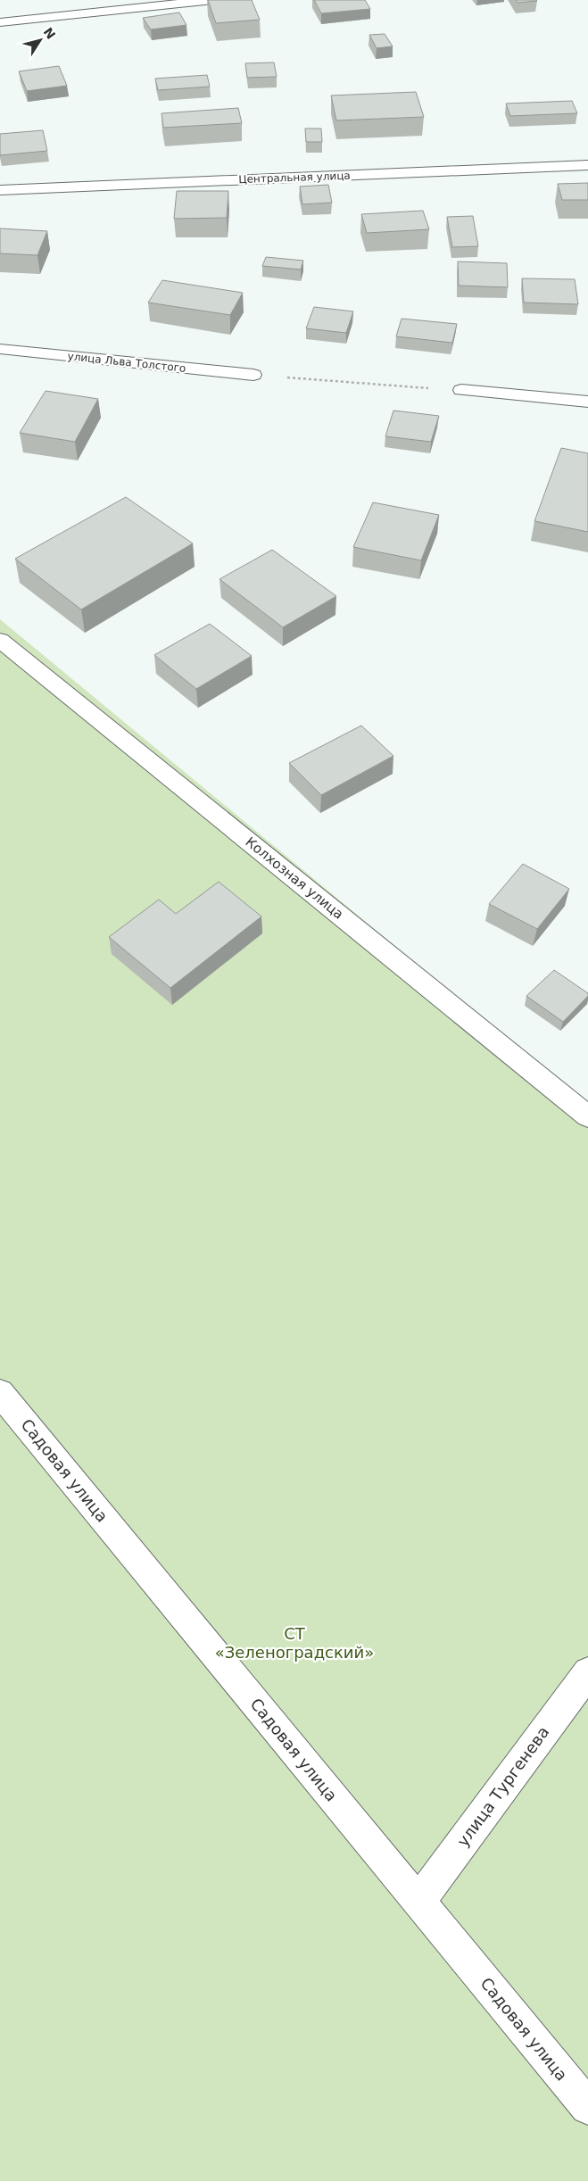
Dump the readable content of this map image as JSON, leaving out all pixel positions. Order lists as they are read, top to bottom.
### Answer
{
  "streets": {
    "street": [
      "Центральная улица",
      "улица Льва Толстого",
      "Колхозная улица",
      "Садовая улица",
      "улица Тургенева"
    ]
  },
  "crossings": [
    ["Садовая улица", "улица Тургенева"]
  ],
  "parks": ["СТ «Зеленоградский»"],
  "north": "top right"
}
